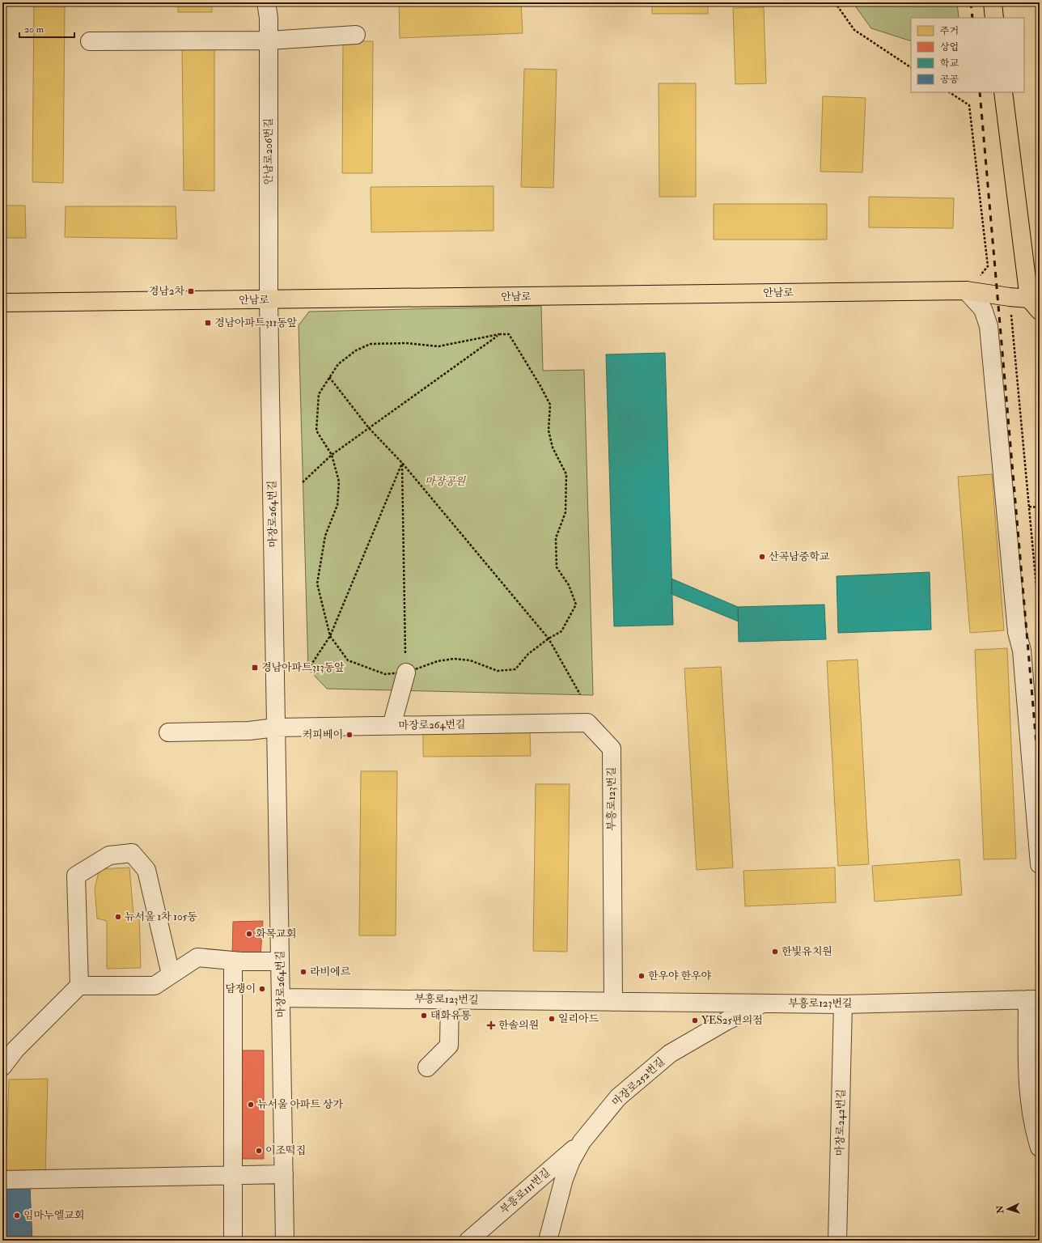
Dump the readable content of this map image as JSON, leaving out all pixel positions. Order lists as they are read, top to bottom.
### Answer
{
  "streets": {
    "main road": ["안남로"],
    "street": [
      "안남로206번길",
      "마장로264번길",
      "부흥로123번길",
      "마장로252번길",
      "마장로242번길",
      "부흥로111번길"
    ]
  },
  "crossings": [
    ["안남로206번길", "안남로"],
    ["안남로206번길", "마장로264번길"],
    ["안남로", "마장로264번길"],
    ["마장로264번길", "부흥로123번길"],
    ["부흥로123번길", "마장로252번길"],
    ["부흥로123번길", "마장로242번길"],
    ["마장로252번길", "부흥로111번길"]
  ],
  "parks": ["마장공원"],
  "places": {
    "transit": ["경남2차", "경남아파트311동앞", "경남아파트313동앞"],
    "other": [
      "산곡남중학교",
      "커피베이",
      "뉴서울 1차 105동",
      "화목교회",
      "한빛유치원",
      "라비에르",
      "한우야 한우야",
      "담쟁이",
      "태화유통",
      "일리아드",
      "YES25편의점",
      "뉴서울 아파트 상가",
      "이조떡집",
      "임마누엘교회"
    ],
    "health": ["한솔의원"]
  },
  "legend": [
    "주거",
    "상업",
    "학교",
    "공공"
  ],
  "scale_bar": "20 m",
  "north": "left"
}
